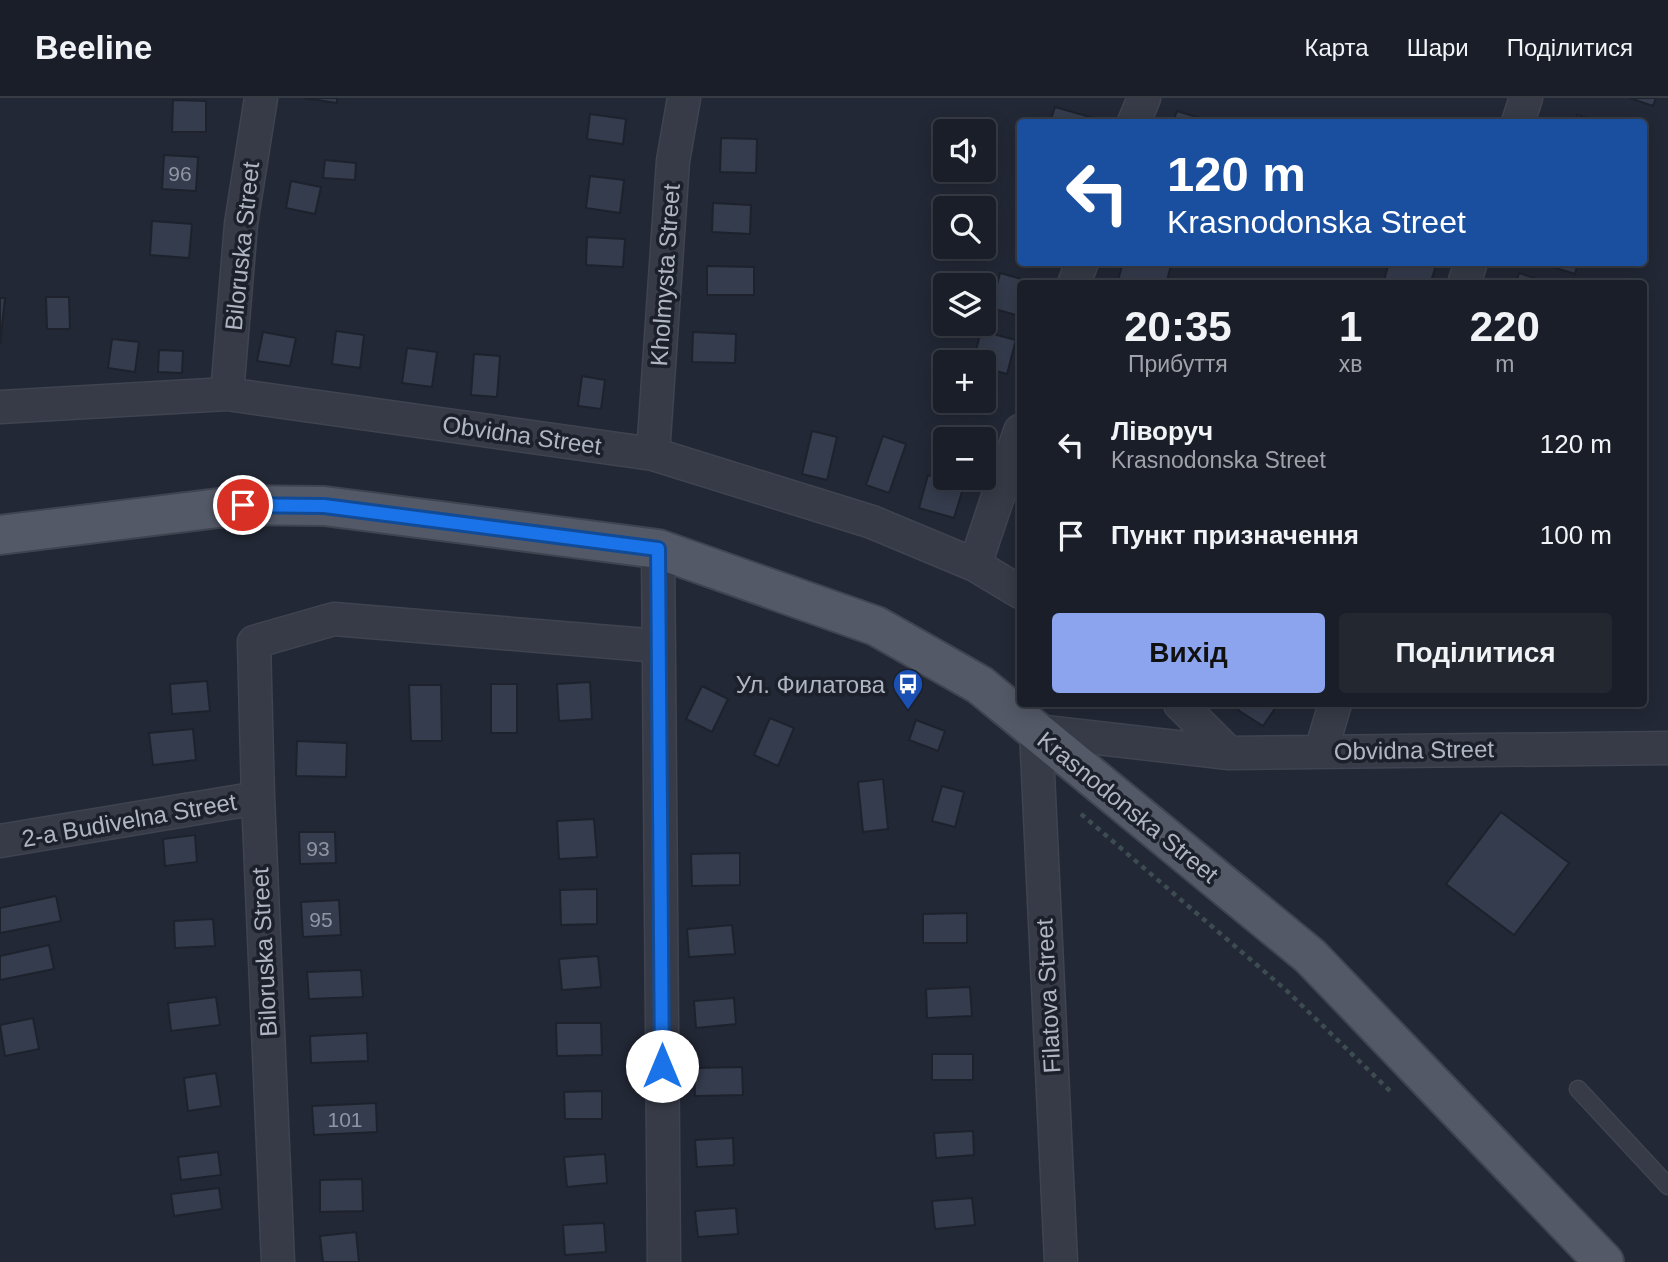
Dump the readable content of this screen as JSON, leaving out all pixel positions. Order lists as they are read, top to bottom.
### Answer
{
  "streets": {
    "main road": ["Krasnodonska Street"],
    "street": [
      "Biloruska Street",
      "Kholmysta Street",
      "Obvidna Street",
      "2-a Budivelna Street",
      "Filatova Street"
    ]
  },
  "crossings": [
    ["Biloruska Street", "Obvidna Street"],
    ["Biloruska Street", "2-a Budivelna Street"],
    ["Kholmysta Street", "Obvidna Street"],
    ["Obvidna Street", "Krasnodonska Street"],
    ["Obvidna Street", "Filatova Street"],
    ["Krasnodonska Street", "Filatova Street"]
  ],
  "places": {
    "bus stop": ["Ул. Филатова"]
  },
  "house_numbers": [
    "96",
    "93",
    "95",
    "101"
  ],
  "page": {
    "header": "Beeline",
    "nav": ["Карта", "Шари", "Поділитися"],
    "map_buttons": ["+", "−"],
    "turn": ["120 m", "Krasnodonska Street"],
    "eta": [
      "20:35",
      "Прибуття",
      "1",
      "хв",
      "220",
      "m"
    ],
    "list": [
      {
        "name": "Ліворуч",
        "note": "Krasnodonska Street",
        "value": "120 m"
      },
      {
        "name": "Пункт призначення",
        "value": "100 m"
      }
    ],
    "buttons": ["Вихід", "Поділитися"]
  }
}
